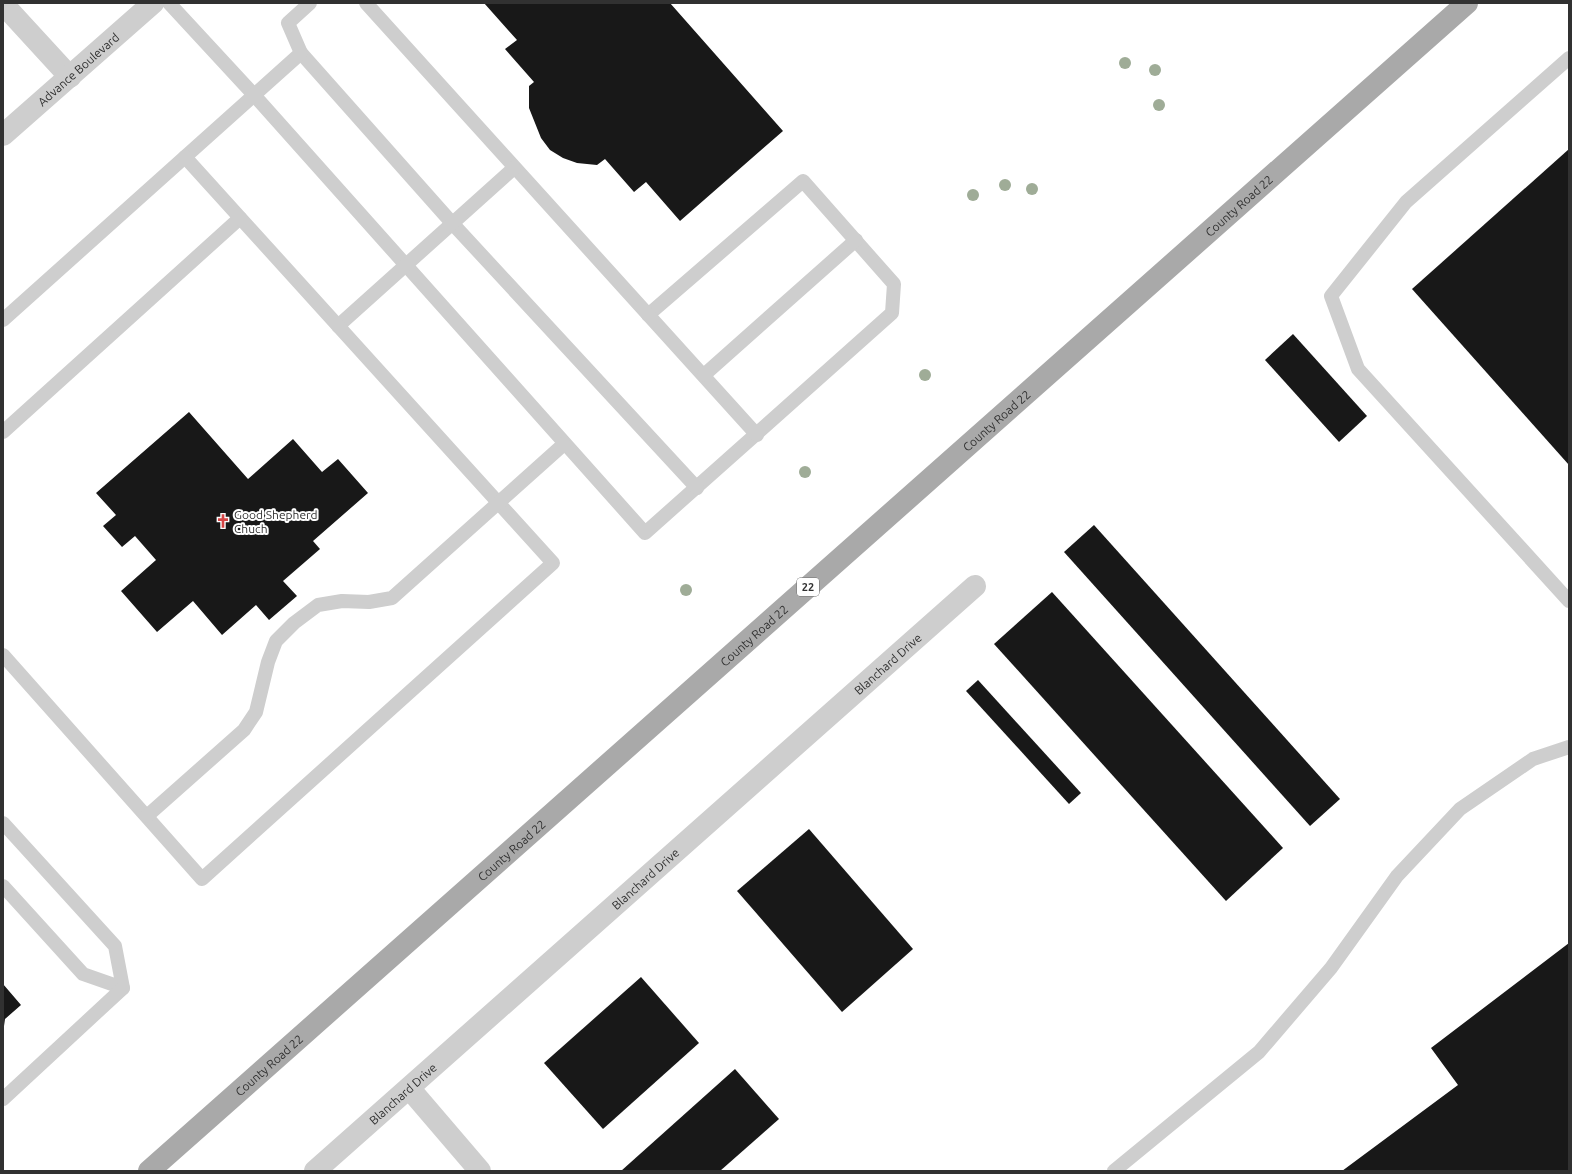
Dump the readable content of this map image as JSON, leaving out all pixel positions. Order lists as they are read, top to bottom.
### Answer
{
  "streets": {
    "main road": ["County Road 22", "22"],
    "street": ["Advance Boulevard", "Blanchard Drive"]
  },
  "places": {
    "church": ["Good Shepherd Chuch"]
  }
}
